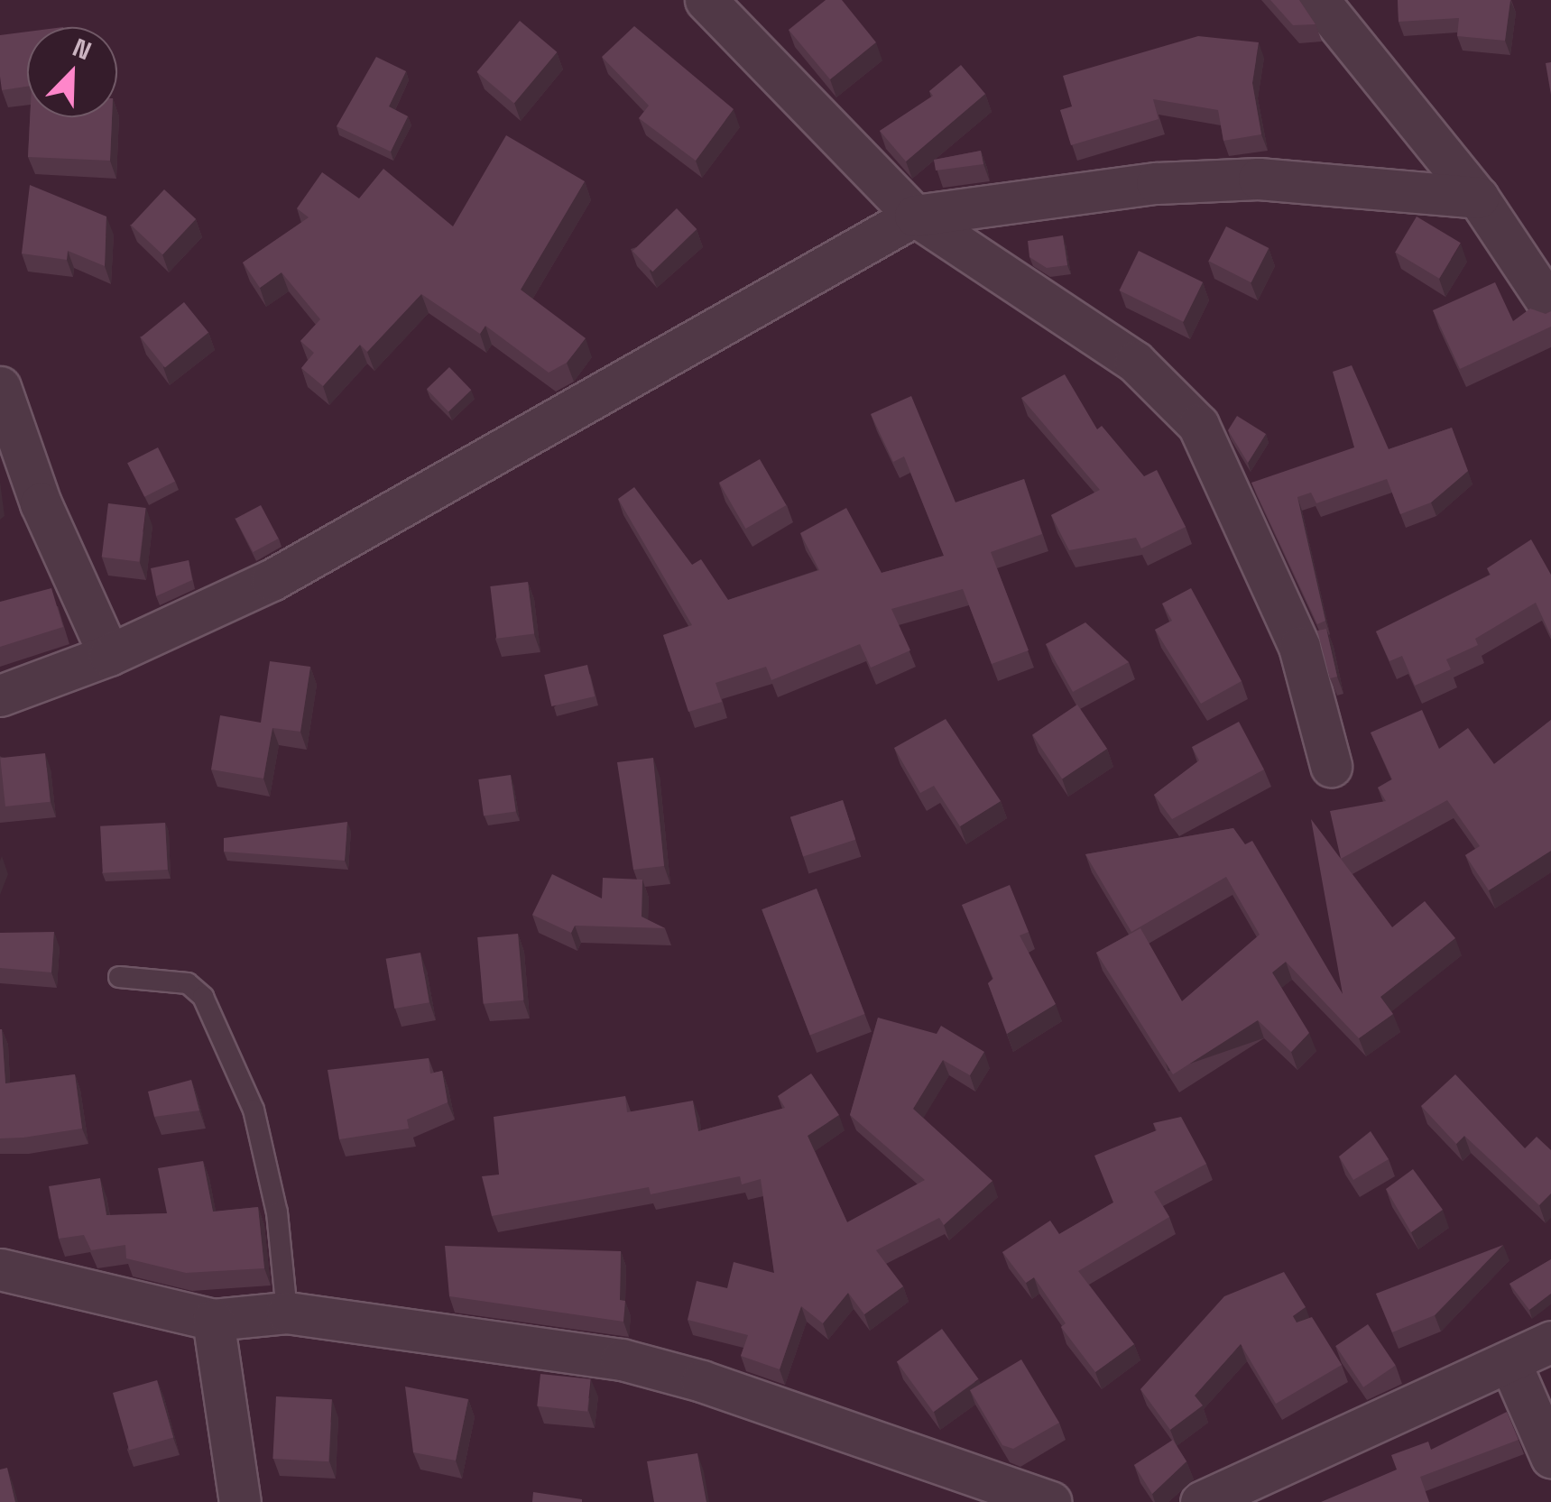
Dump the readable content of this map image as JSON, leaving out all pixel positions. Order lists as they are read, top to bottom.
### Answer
{
  "north": "top right"
}
